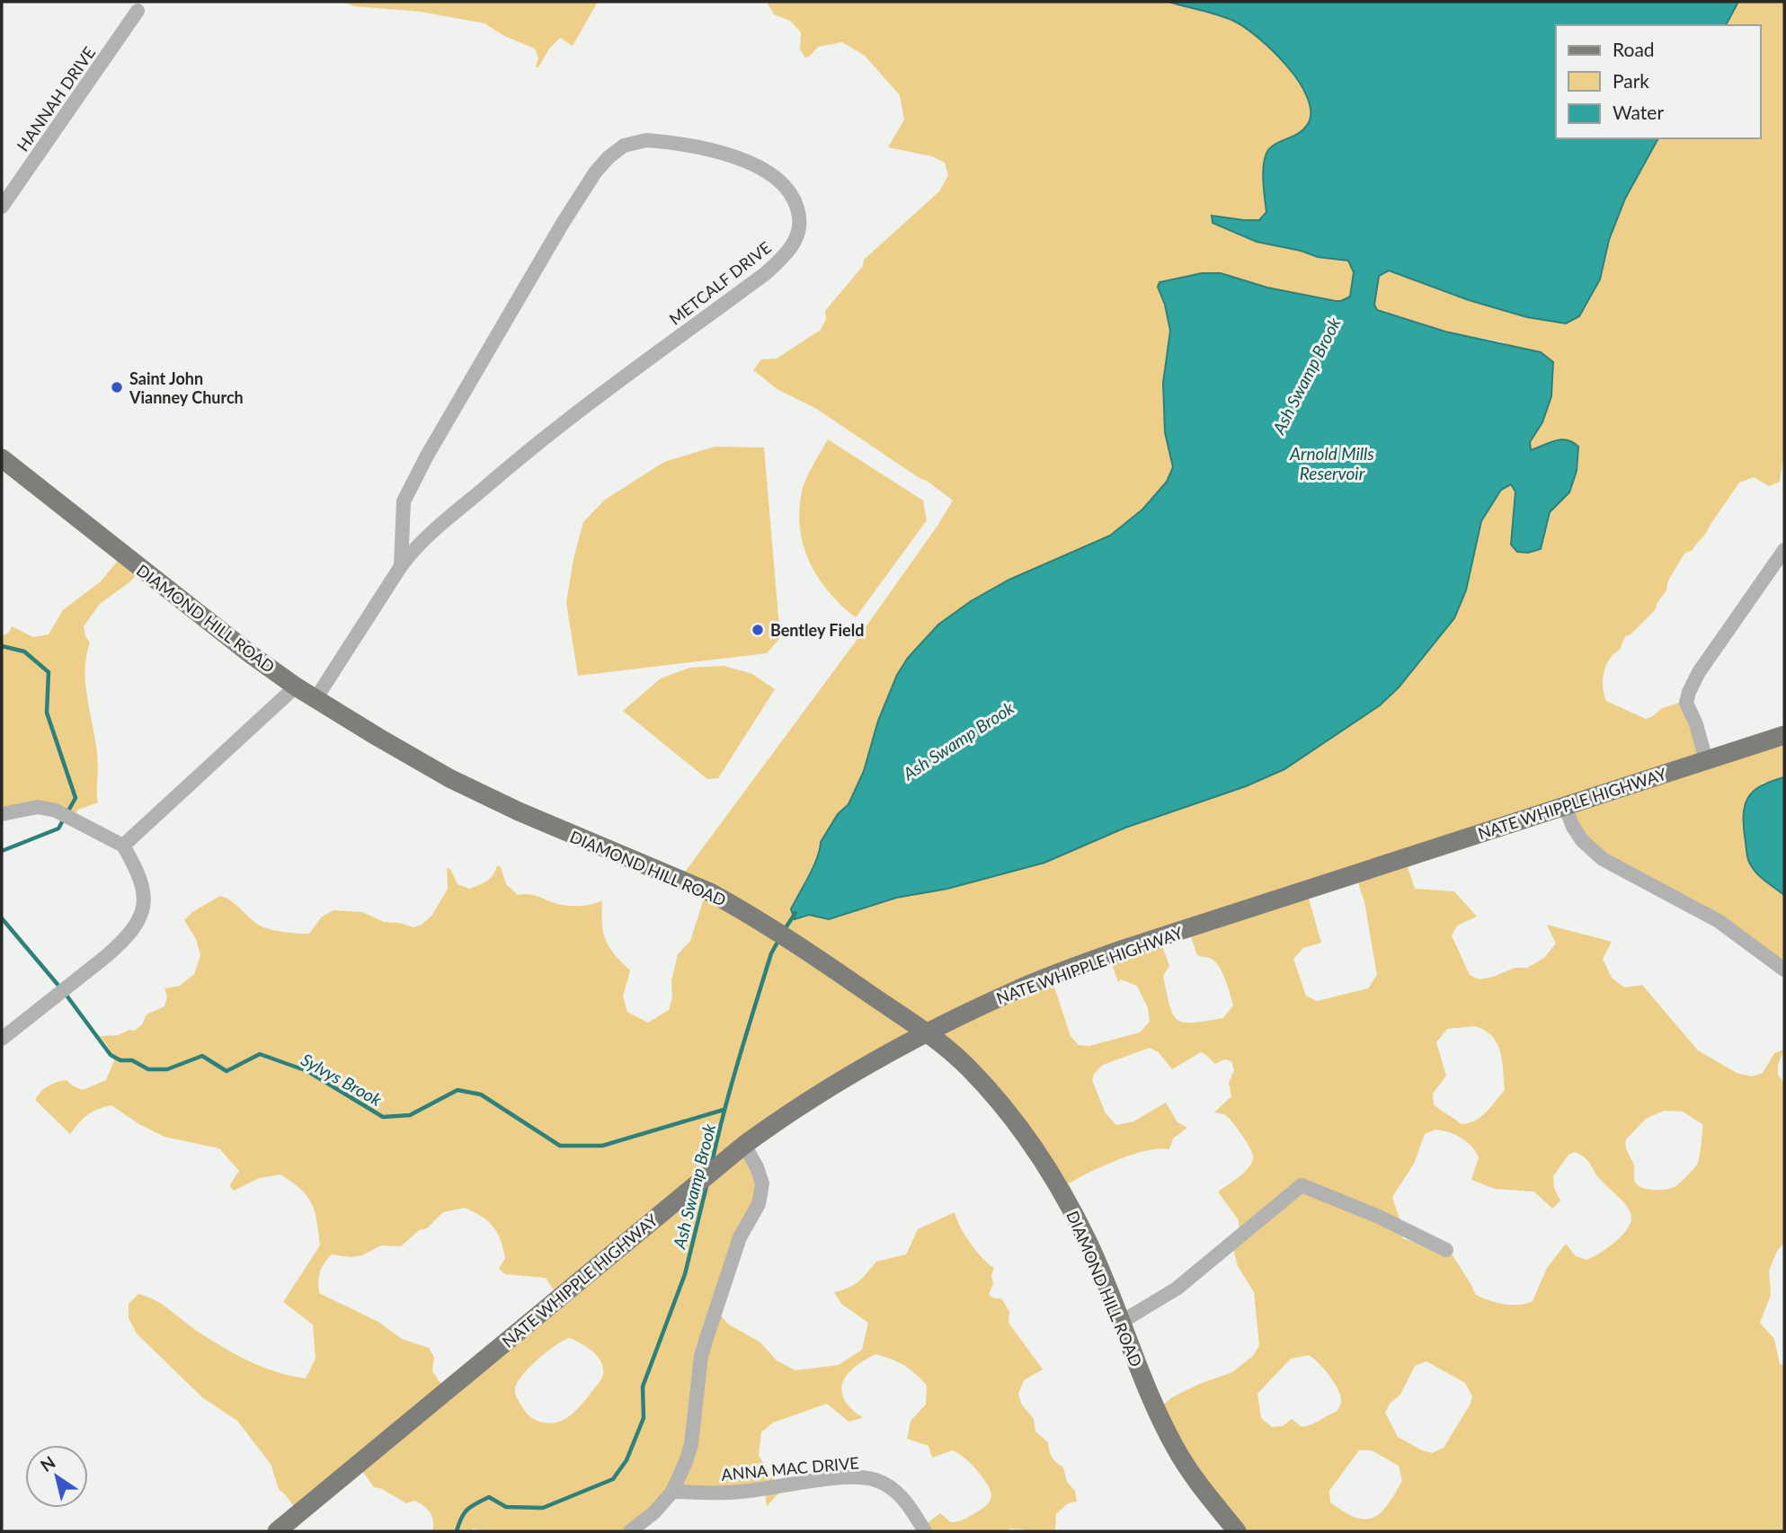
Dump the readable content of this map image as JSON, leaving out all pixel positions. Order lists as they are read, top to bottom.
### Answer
{
  "streets": {
    "main road": ["DIAMOND HILL ROAD", "NATE WHIPPLE HIGHWAY"],
    "street": ["HANNAH DRIVE", "METCALF DRIVE", "ANNA MAC DRIVE"]
  },
  "crossings": [
    ["METCALF DRIVE", "DIAMOND HILL ROAD"],
    ["DIAMOND HILL ROAD", "NATE WHIPPLE HIGHWAY"]
  ],
  "water": ["Ash Swamp Brook", "Arnold Mills Reservoir", "Sylvys Brook"],
  "places": ["Saint John Vianney Church", "Bentley Field"],
  "legend": ["Road", "Park", "Water"],
  "north": "top left"
}
